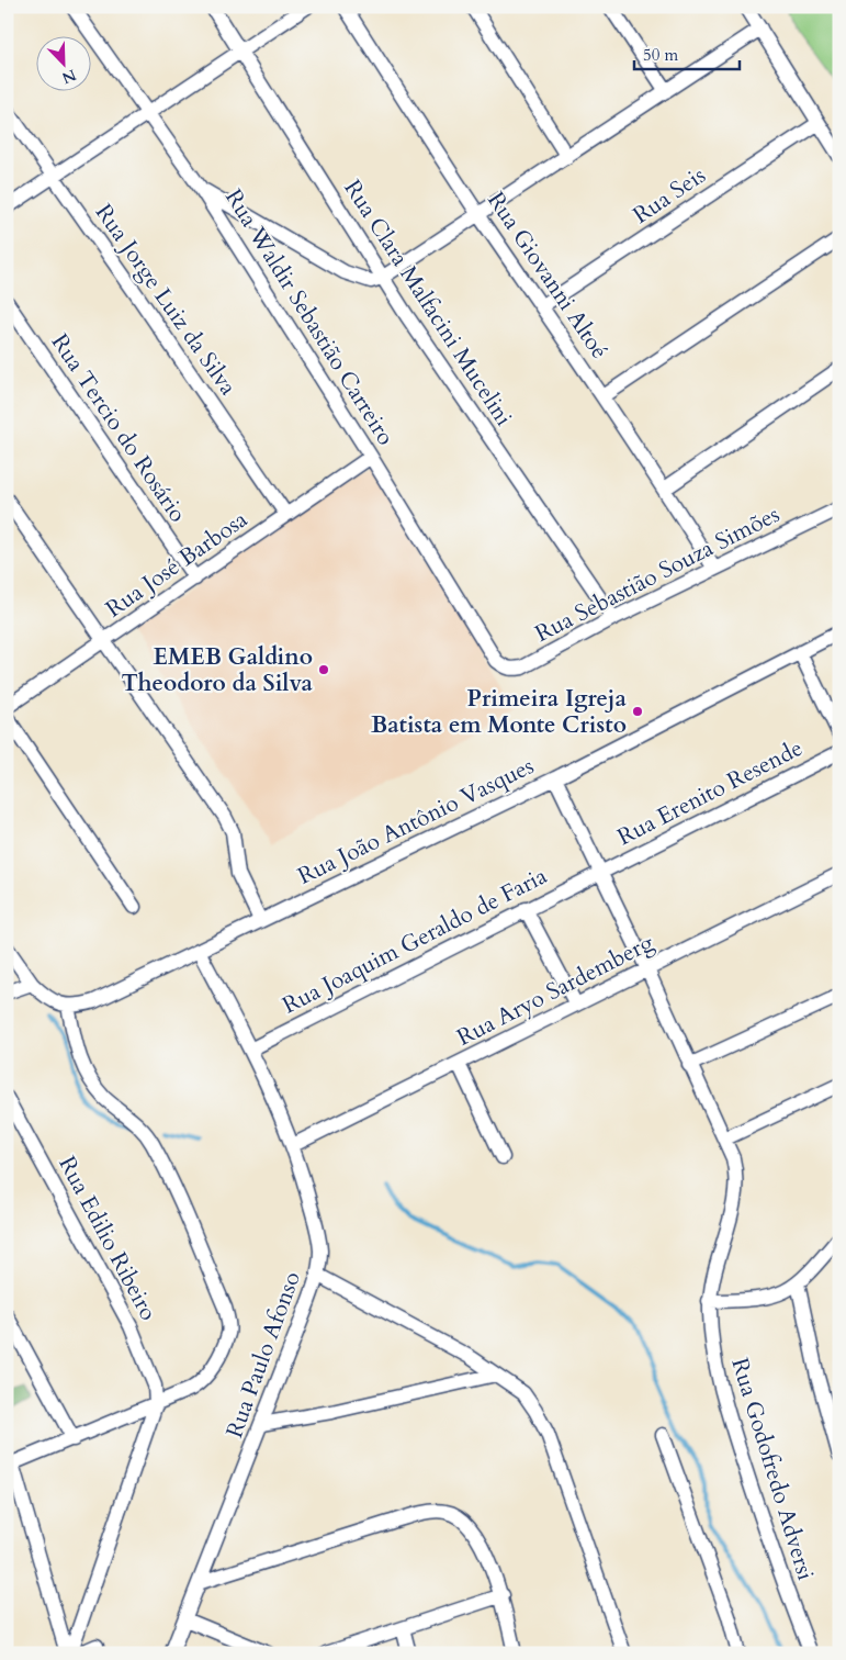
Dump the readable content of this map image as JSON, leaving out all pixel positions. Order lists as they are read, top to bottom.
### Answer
{
  "streets": {
    "street": [
      "Rua Seis",
      "Rua Giovanni Altoé",
      "Rua Jorge Luiz da Silva",
      "Rua Clara Malfacini Mucelini",
      "Rua Waldir Sebastião Carreiro",
      "Rua Tercio do Rosário",
      "Rua José Barbosa",
      "Rua Sebastião Souza Simões",
      "Rua Erenito Resende",
      "Rua João Antônio Vasques",
      "Rua Joaquim Geraldo de Faria",
      "Rua Aryo Sardemberg",
      "Rua Edilio Ribeiro",
      "Rua Paulo Afonso",
      "Rua Godofredo Adversi"
    ]
  },
  "crossings": [
    ["Rua Seis", "Rua Giovanni Altoé"],
    ["Rua Giovanni Altoé", "Rua Sebastião Souza Simões"],
    ["Rua Jorge Luiz da Silva", "Rua José Barbosa"],
    ["Rua Clara Malfacini Mucelini", "Rua Sebastião Souza Simões"],
    ["Rua Waldir Sebastião Carreiro", "Rua José Barbosa"],
    ["Rua Waldir Sebastião Carreiro", "Rua Sebastião Souza Simões"],
    ["Rua Tercio do Rosário", "Rua José Barbosa"],
    ["Rua Erenito Resende", "Rua Joaquim Geraldo de Faria"],
    ["Rua Erenito Resende", "Rua Godofredo Adversi"],
    ["Rua João Antônio Vasques", "Rua Paulo Afonso"],
    ["Rua João Antônio Vasques", "Rua Godofredo Adversi"],
    ["Rua Joaquim Geraldo de Faria", "Rua Paulo Afonso"],
    ["Rua Joaquim Geraldo de Faria", "Rua Godofredo Adversi"],
    ["Rua Aryo Sardemberg", "Rua Paulo Afonso"],
    ["Rua Aryo Sardemberg", "Rua Godofredo Adversi"]
  ],
  "places": ["EMEB Galdino Theodoro da Silva", "Primeira Igreja Batista em Monte Cristo"],
  "scale_bar": "50 m",
  "north": "bottom right"
}
